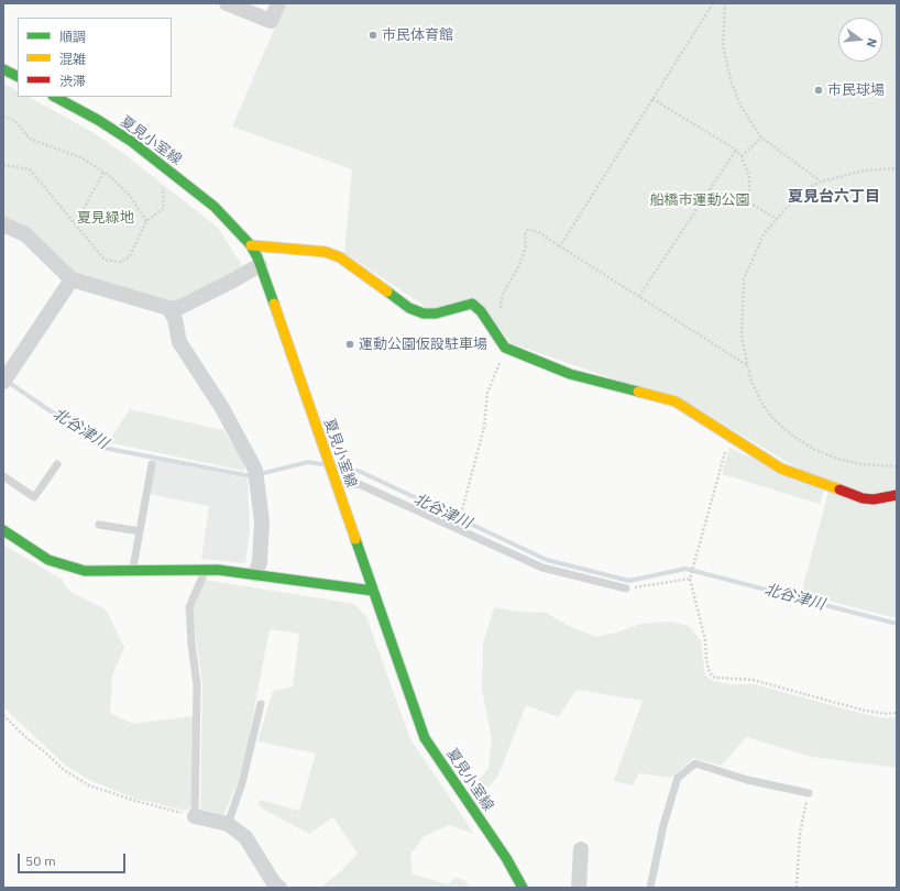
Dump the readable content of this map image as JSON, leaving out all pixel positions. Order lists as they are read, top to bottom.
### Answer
{
  "streets": {
    "street": ["夏見小室線"]
  },
  "districts": ["夏見台六丁目"],
  "water": ["北谷津川"],
  "parks": ["船橋市運動公園", "夏見緑地"],
  "places": ["市民体育館", "市民球場", "運動公園仮設駐車場"],
  "legend": ["順調", "混雑", "渋滞"],
  "scale_bar": "50 m",
  "north": "right"
}
